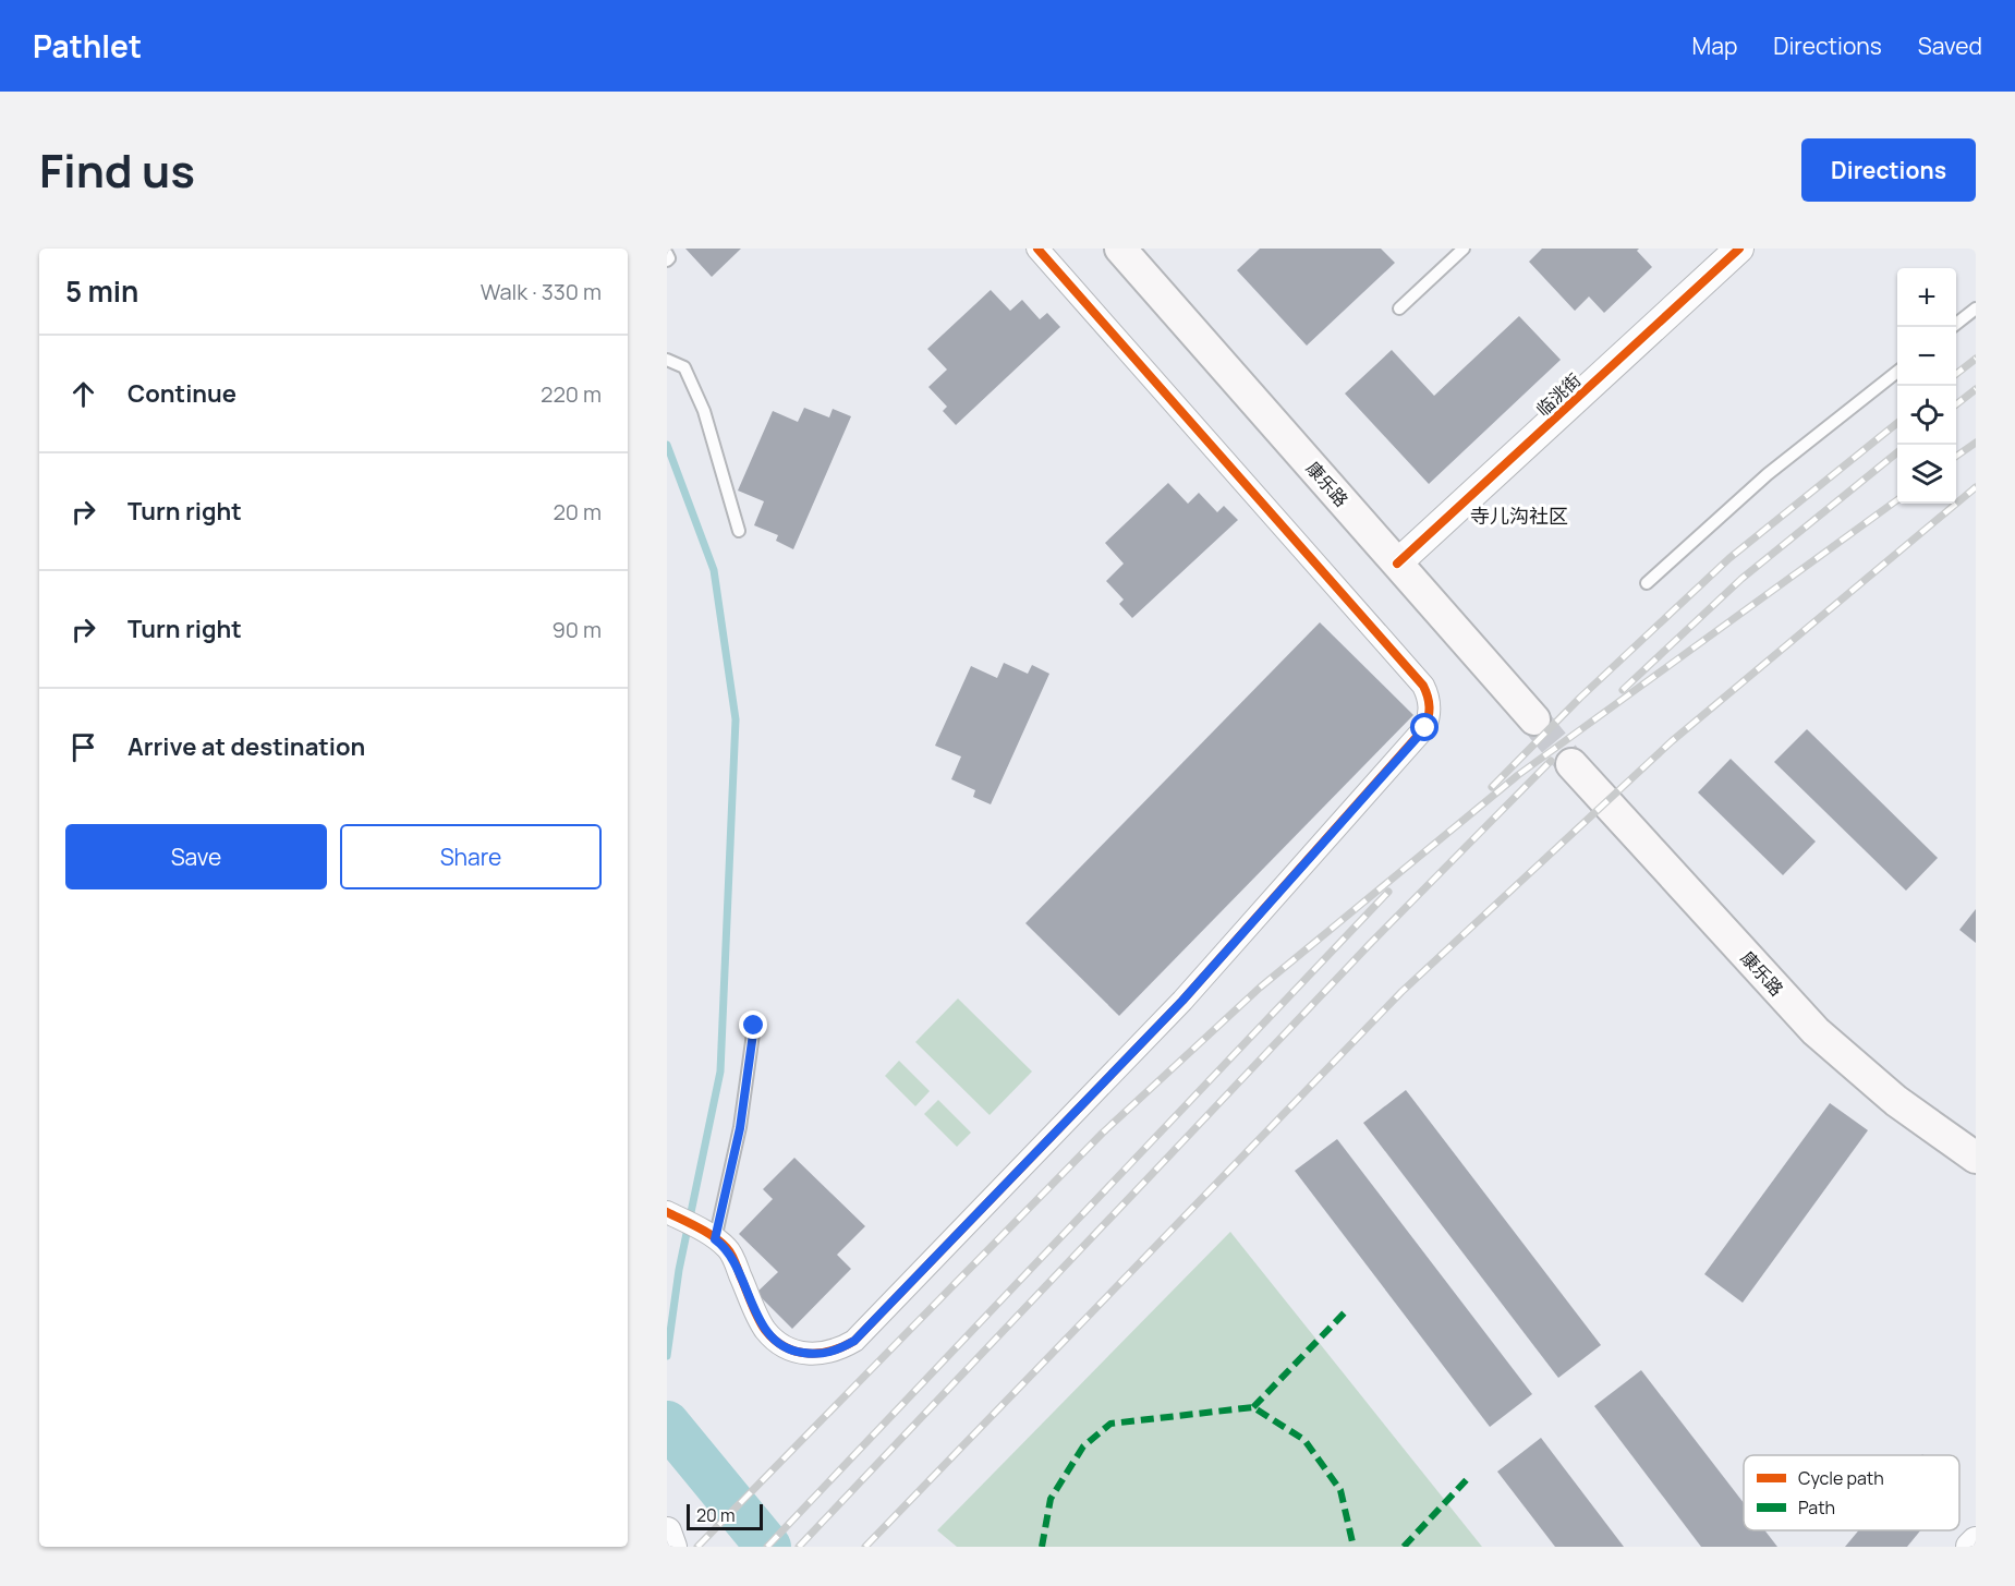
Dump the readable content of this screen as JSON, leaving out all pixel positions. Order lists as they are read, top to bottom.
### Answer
{
  "streets": {
    "main road": ["康乐路"],
    "street": ["临洮街"]
  },
  "crossings": [
    ["临洮街", "康乐路"]
  ],
  "districts": ["寺儿沟社区"],
  "legend": ["Cycle path", "Path"],
  "scale_bar": "20 m",
  "page": {
    "header": "Pathlet",
    "nav": ["Map", "Directions", "Saved"],
    "title": "Find us",
    "buttons": [
      "Directions",
      ["Save", "Share"]
    ],
    "heading": ["5 min", "Walk · 330 m"],
    "map_buttons": ["+", "−"],
    "list": [
      ["Continue", "220 m"],
      ["Turn right", "20 m"],
      ["Turn right", "90 m"],
      "Arrive at destination"
    ],
    "scale": "20 m"
  }
}
